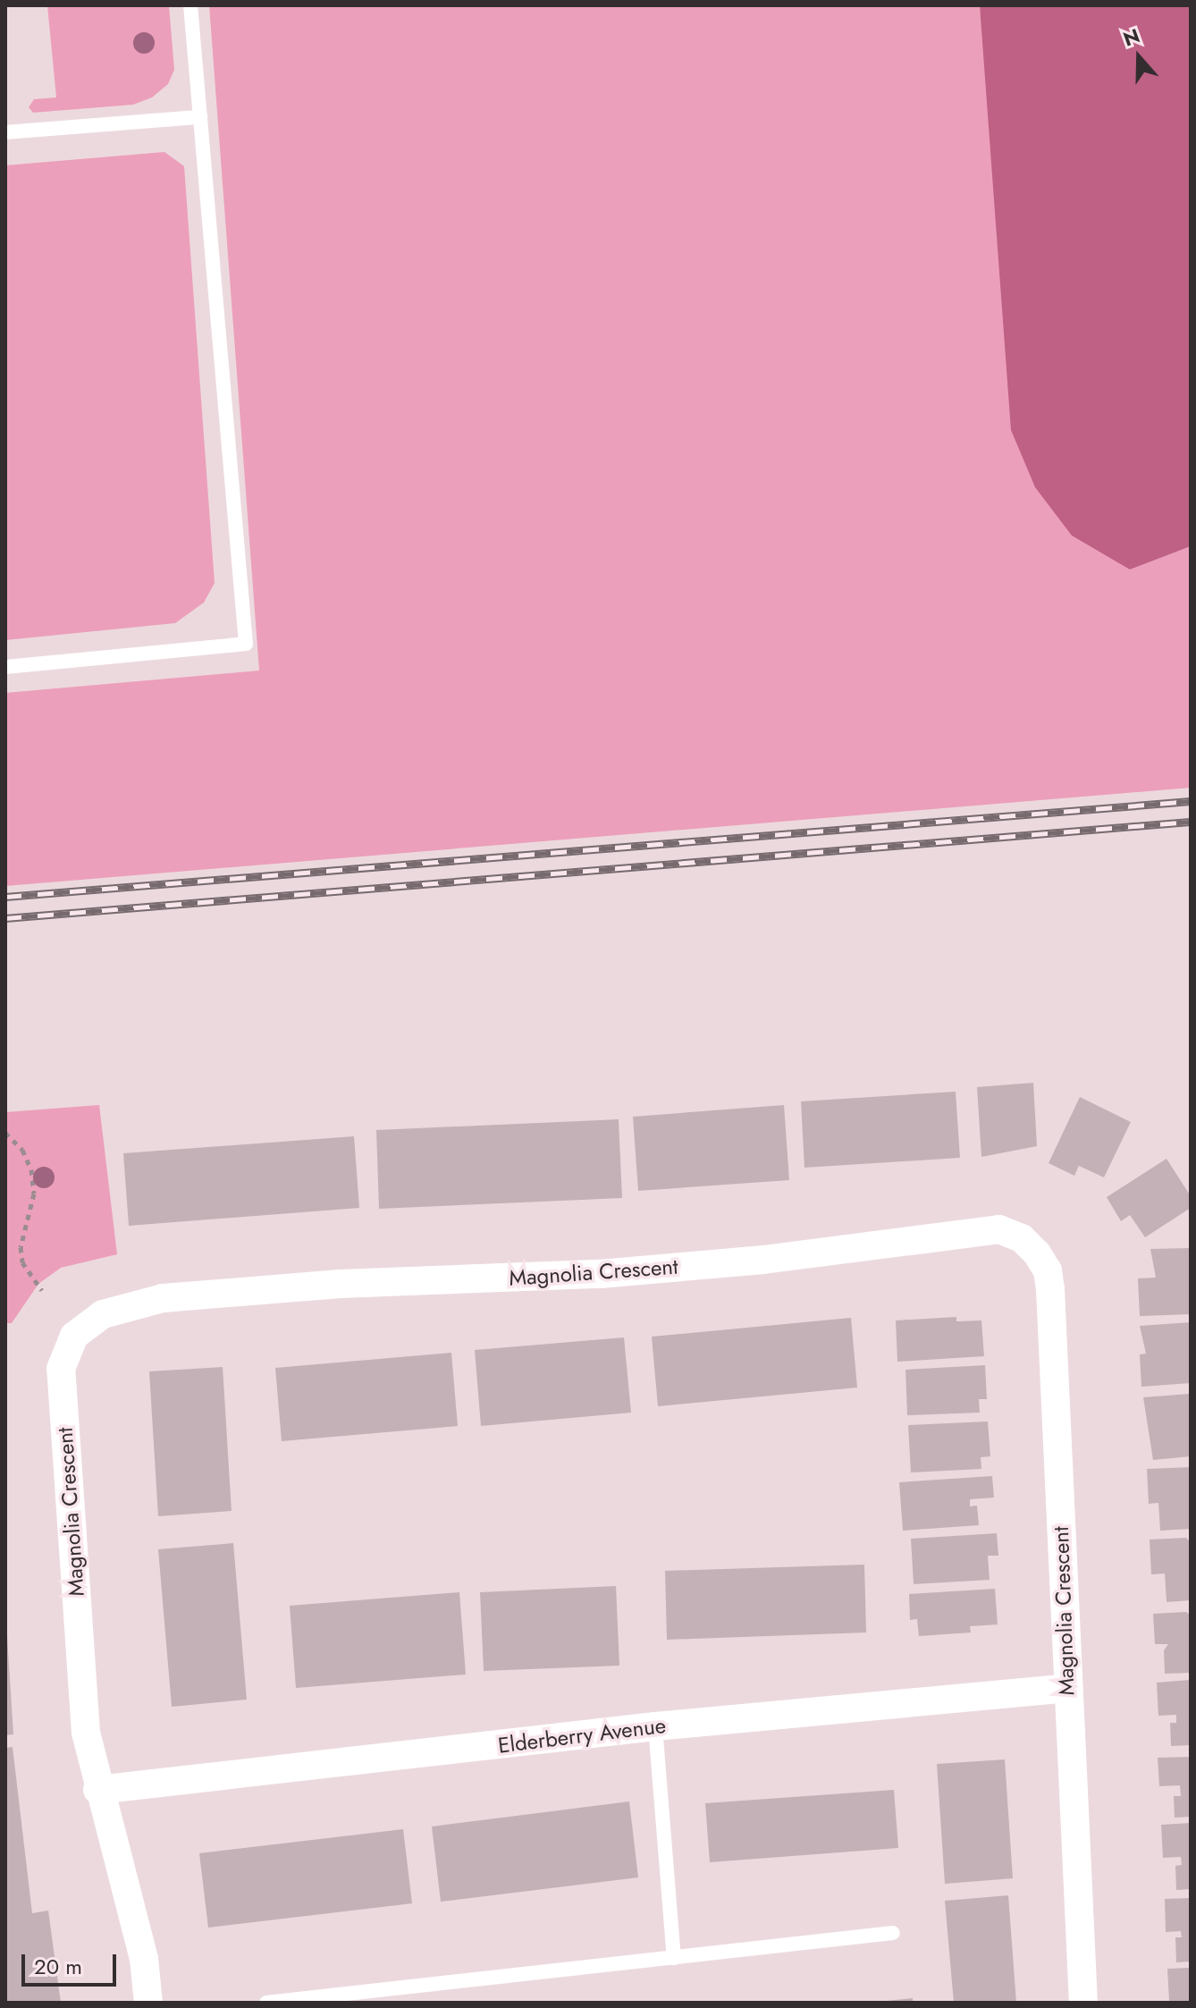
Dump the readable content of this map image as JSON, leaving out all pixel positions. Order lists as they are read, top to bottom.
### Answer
{
  "streets": {
    "street": ["Magnolia Crescent", "Elderberry Avenue"]
  },
  "crossings": [
    ["Magnolia Crescent", "Elderberry Avenue"]
  ],
  "scale_bar": "20 m",
  "north": "top"
}
